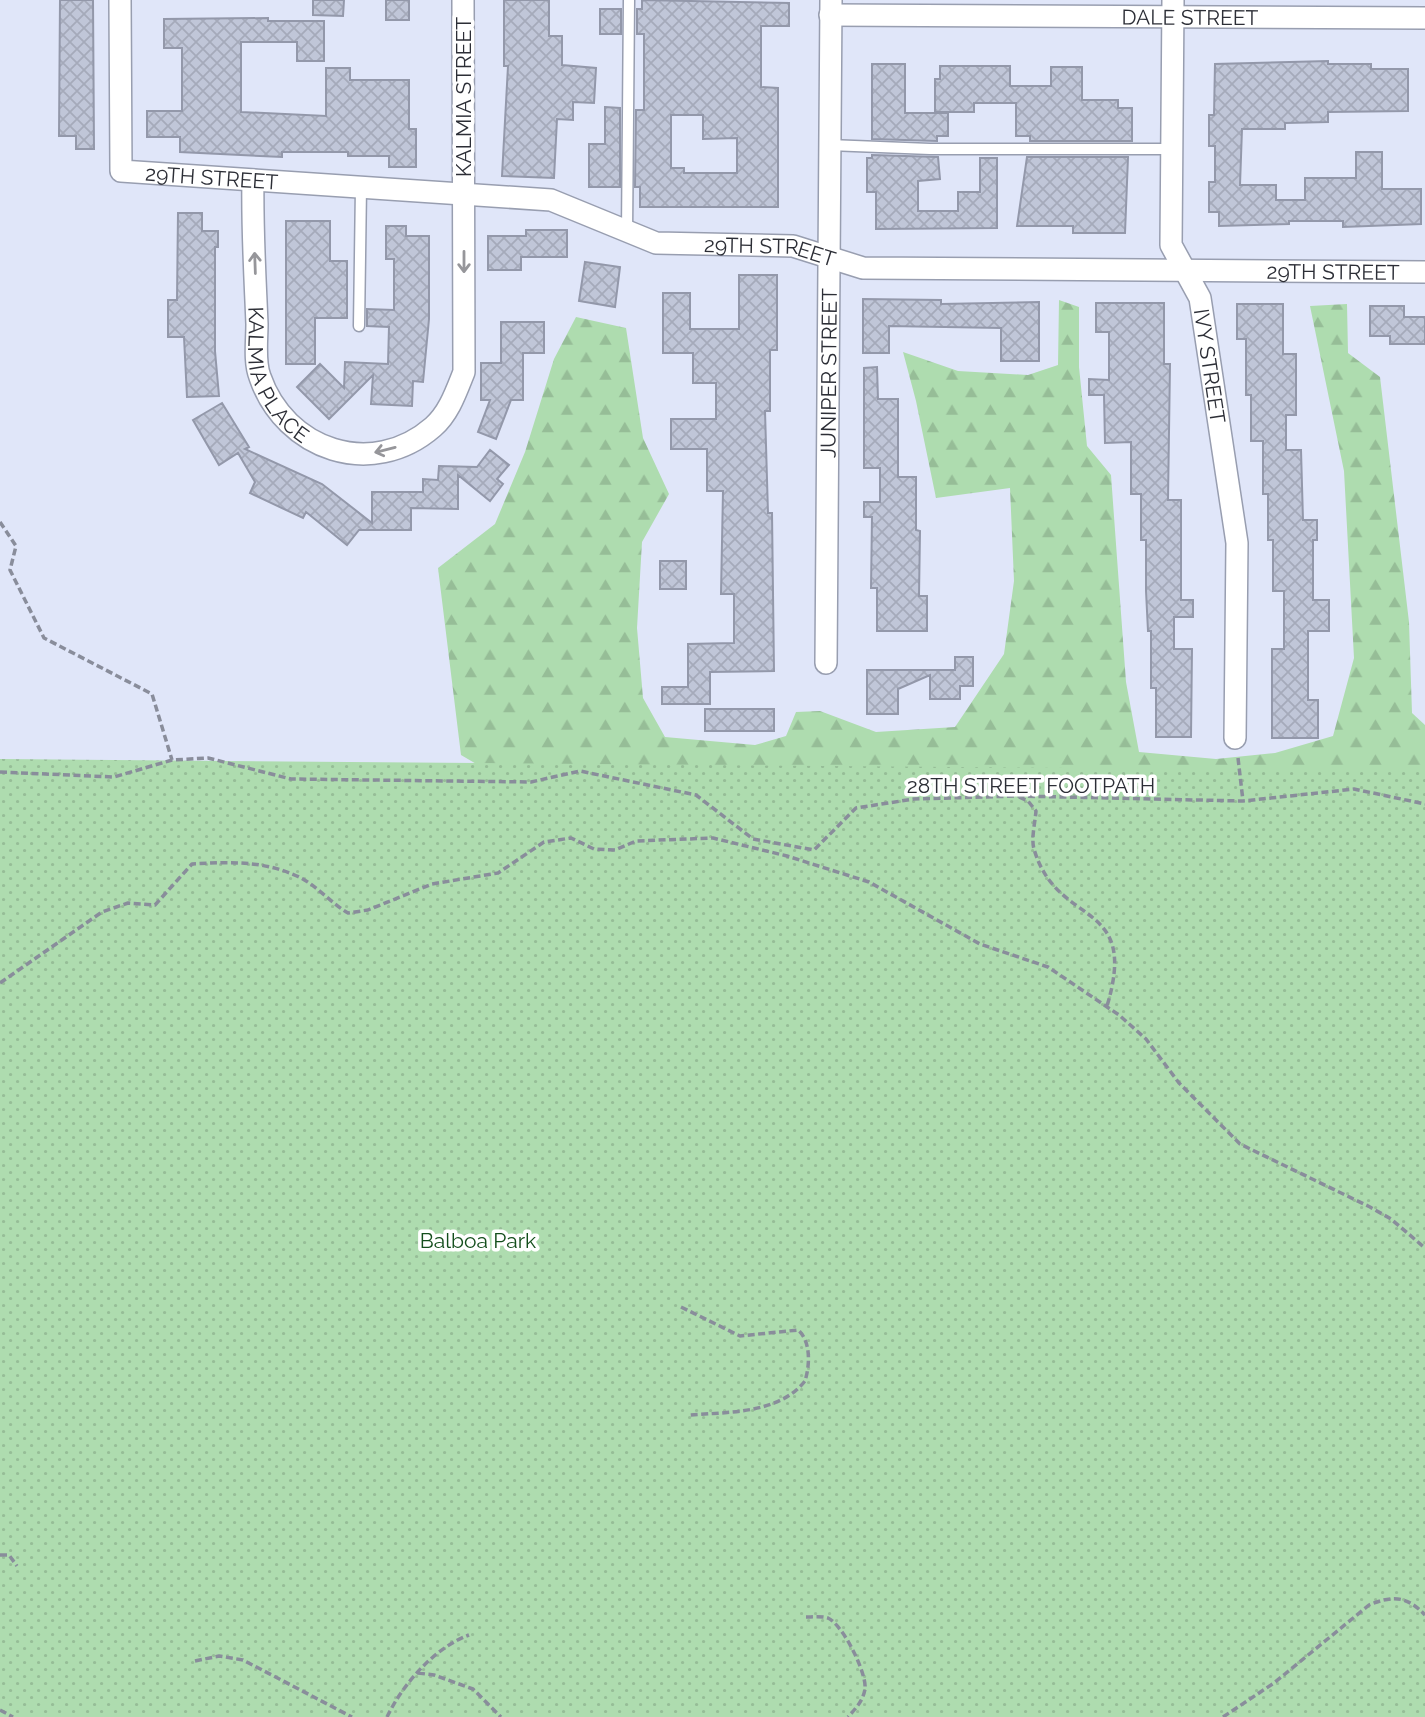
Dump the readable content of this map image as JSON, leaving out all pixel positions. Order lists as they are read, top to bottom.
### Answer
{
  "streets": {
    "street": [
      "DALE STREET",
      "KALMIA STREET",
      "29TH STREET",
      "IVY STREET",
      "KALMIA PLACE",
      "JUNIPER STREET"
    ],
    "path": ["28TH STREET FOOTPATH"]
  },
  "crossings": [
    ["DALE STREET", "IVY STREET"],
    ["DALE STREET", "JUNIPER STREET"],
    ["KALMIA STREET", "29TH STREET"],
    ["KALMIA STREET", "KALMIA PLACE"],
    ["29TH STREET", "IVY STREET"],
    ["29TH STREET", "KALMIA PLACE"],
    ["29TH STREET", "JUNIPER STREET"]
  ],
  "parks": ["Balboa Park"]
}
